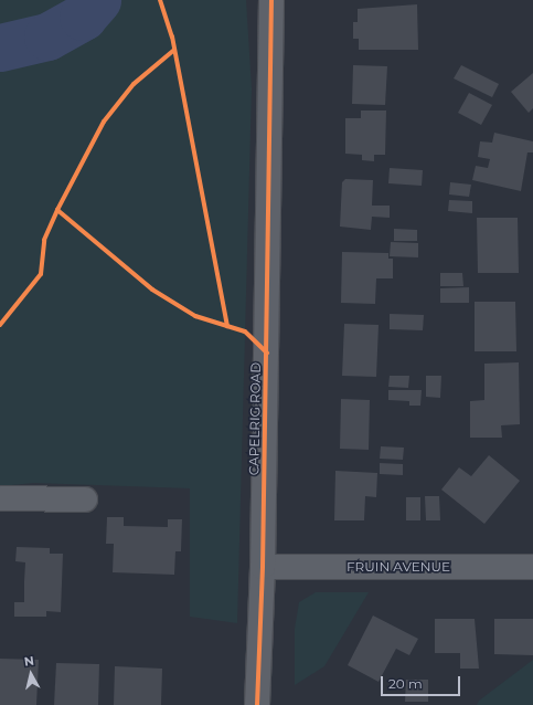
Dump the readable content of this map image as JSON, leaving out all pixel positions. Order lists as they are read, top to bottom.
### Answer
{
  "streets": {
    "street": ["CAPELRIG ROAD", "FRUIN AVENUE"]
  },
  "crossings": [
    ["CAPELRIG ROAD", "FRUIN AVENUE"]
  ],
  "scale_bar": "20 m",
  "north": "top"
}
